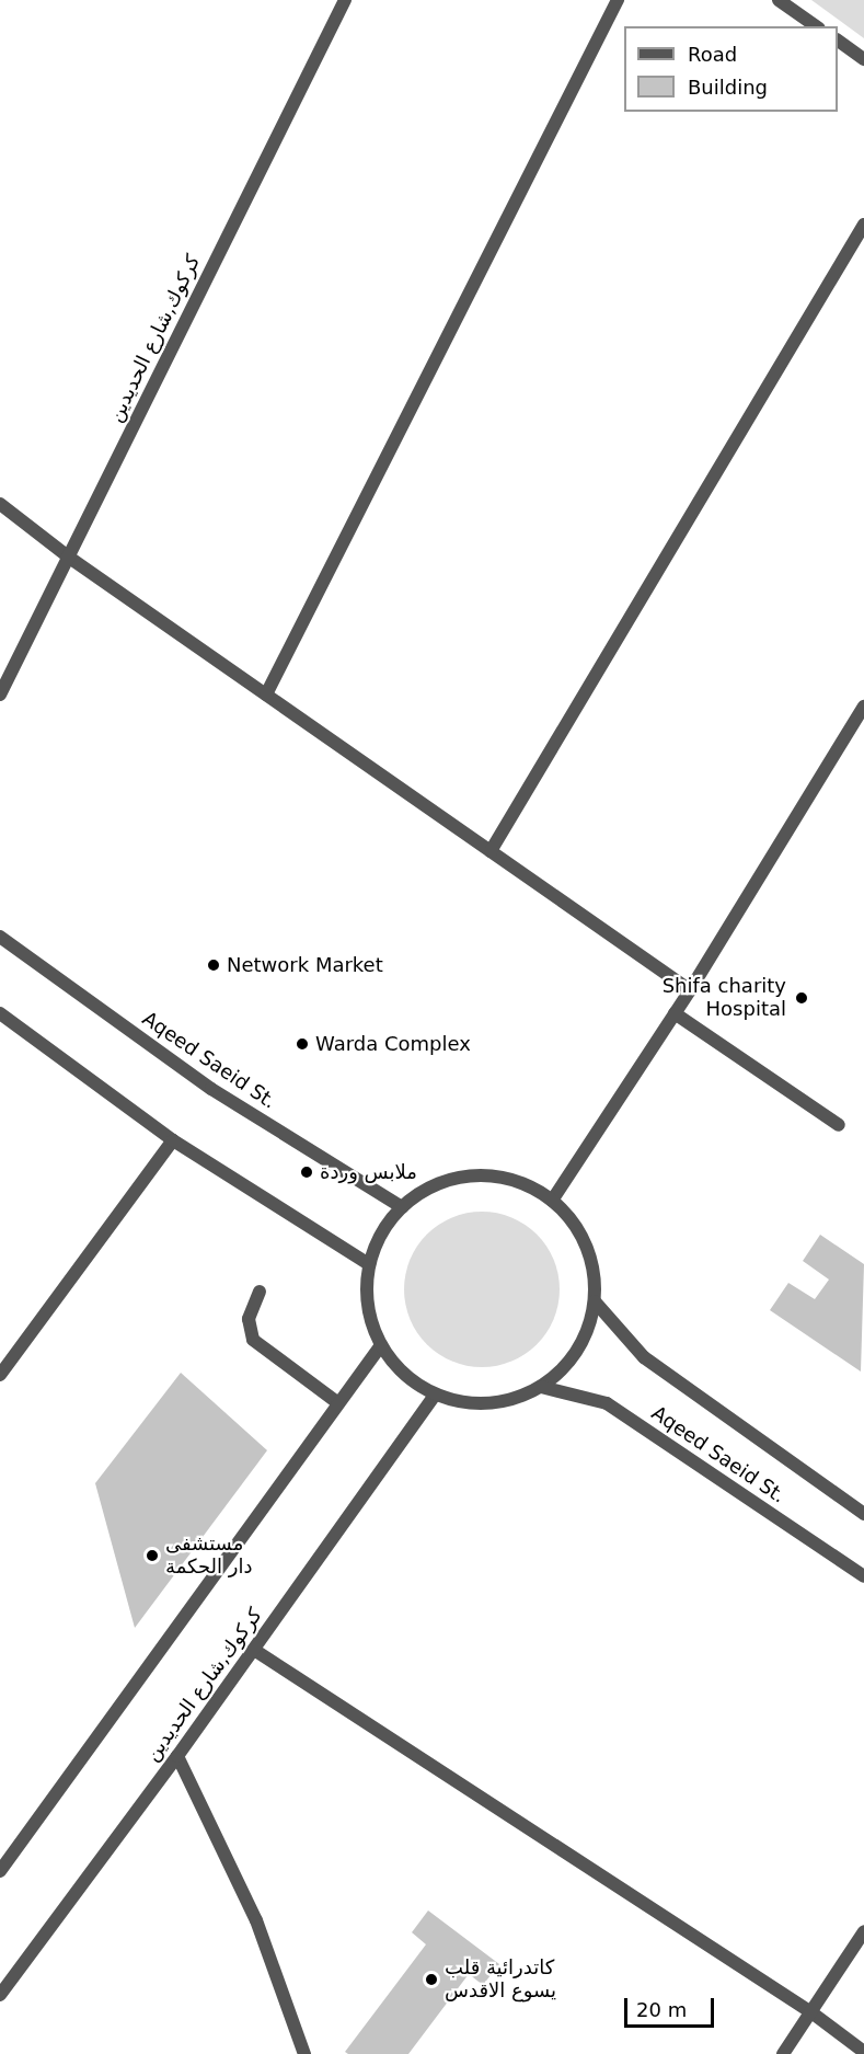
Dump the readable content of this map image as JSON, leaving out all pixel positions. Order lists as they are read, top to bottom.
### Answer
{
  "streets": {
    "street": ["كركوك,شارع الحديدين", "Aqeed Saeid St."]
  },
  "crossings": [
    ["كركوك,شارع الحديدين", "Aqeed Saeid St."]
  ],
  "places": [
    "Network Market",
    "Shifa charity Hospital",
    "Warda Complex",
    "ملابس وردة",
    "مستشفى دار الحكمة",
    "كاتدرائية قلب يسوع الاقدس"
  ],
  "legend": ["Road", "Building"],
  "scale_bar": "20 m"
}
